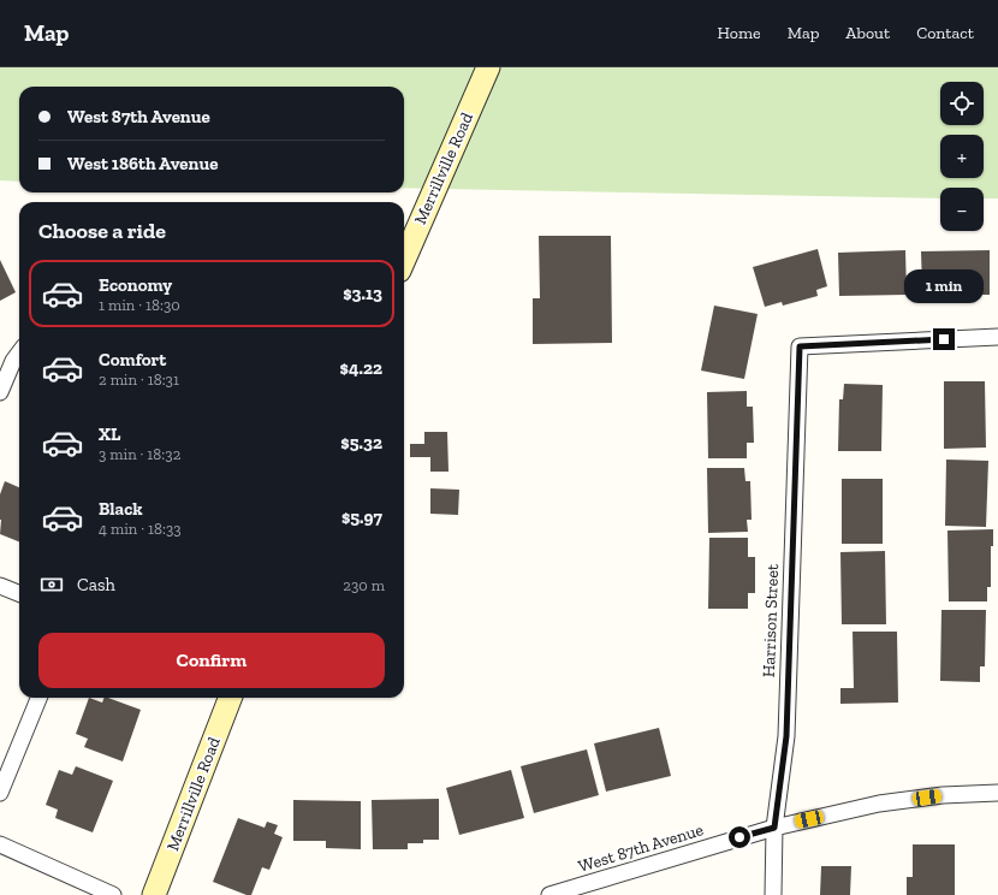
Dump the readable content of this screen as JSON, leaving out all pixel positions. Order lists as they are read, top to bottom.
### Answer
{
  "streets": {
    "street": ["Merrillville Road", "Harrison Street", "West 87th Avenue"]
  },
  "crossings": [
    ["Harrison Street", "West 87th Avenue"]
  ],
  "page": {
    "header": "Map",
    "nav": [
      "Home",
      "Map",
      "About",
      "Contact"
    ],
    "map_buttons": ["+", "−"],
    "banner": ["West 87th Avenue", "West 186th Avenue"],
    "heading": "Choose a ride",
    "list": [
      {
        "name": "Economy",
        "note": "1 min · 18:30",
        "value": "$3.13"
      },
      {
        "name": "Comfort",
        "note": "2 min · 18:31",
        "value": "$4.22"
      },
      {
        "name": "XL",
        "note": "3 min · 18:32",
        "value": "$5.32"
      },
      {
        "name": "Black",
        "note": "4 min · 18:33",
        "value": "$5.97"
      }
    ],
    "bubble": "1 min",
    "pay": ["Cash", "230 m"],
    "buttons": "Confirm"
  }
}
